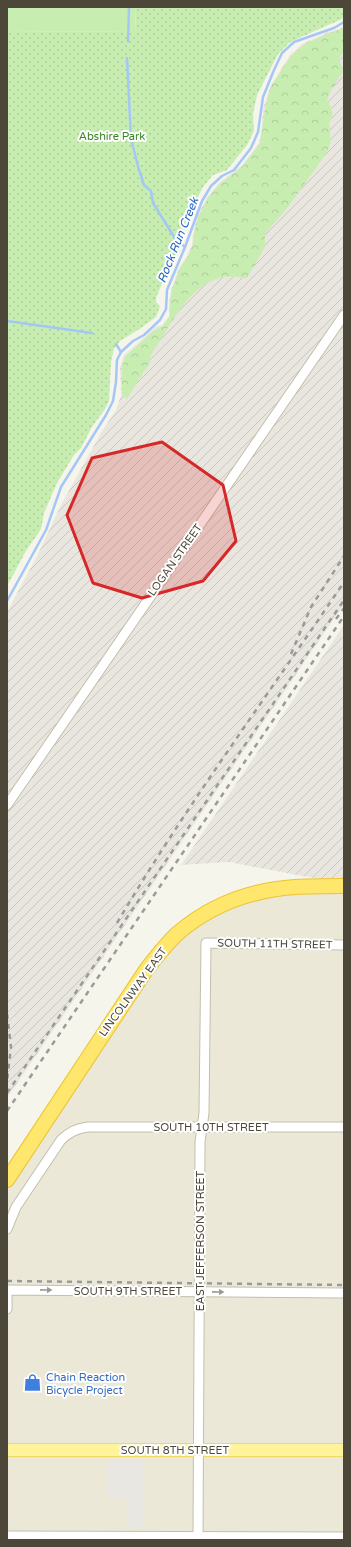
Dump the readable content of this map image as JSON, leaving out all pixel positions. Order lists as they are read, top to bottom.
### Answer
{
  "streets": {
    "highway": ["LINCOLNWAY EAST"],
    "main road": ["SOUTH 8TH STREET"],
    "street": [
      "LOGAN STREET",
      "SOUTH 11TH STREET",
      "SOUTH 10TH STREET",
      "EAST JEFFERSON STREET",
      "SOUTH 9TH STREET"
    ]
  },
  "crossings": [
    ["SOUTH 11TH STREET", "EAST JEFFERSON STREET"],
    ["SOUTH 10TH STREET", "EAST JEFFERSON STREET"],
    ["EAST JEFFERSON STREET", "SOUTH 9TH STREET"],
    ["EAST JEFFERSON STREET", "SOUTH 8TH STREET"]
  ],
  "one_way": ["SOUTH 9TH STREET"],
  "water": ["Rock Run Creek"],
  "parks": ["Abshire Park"],
  "places": {
    "shop": ["Chain Reaction Bicycle Project"]
  }
}
